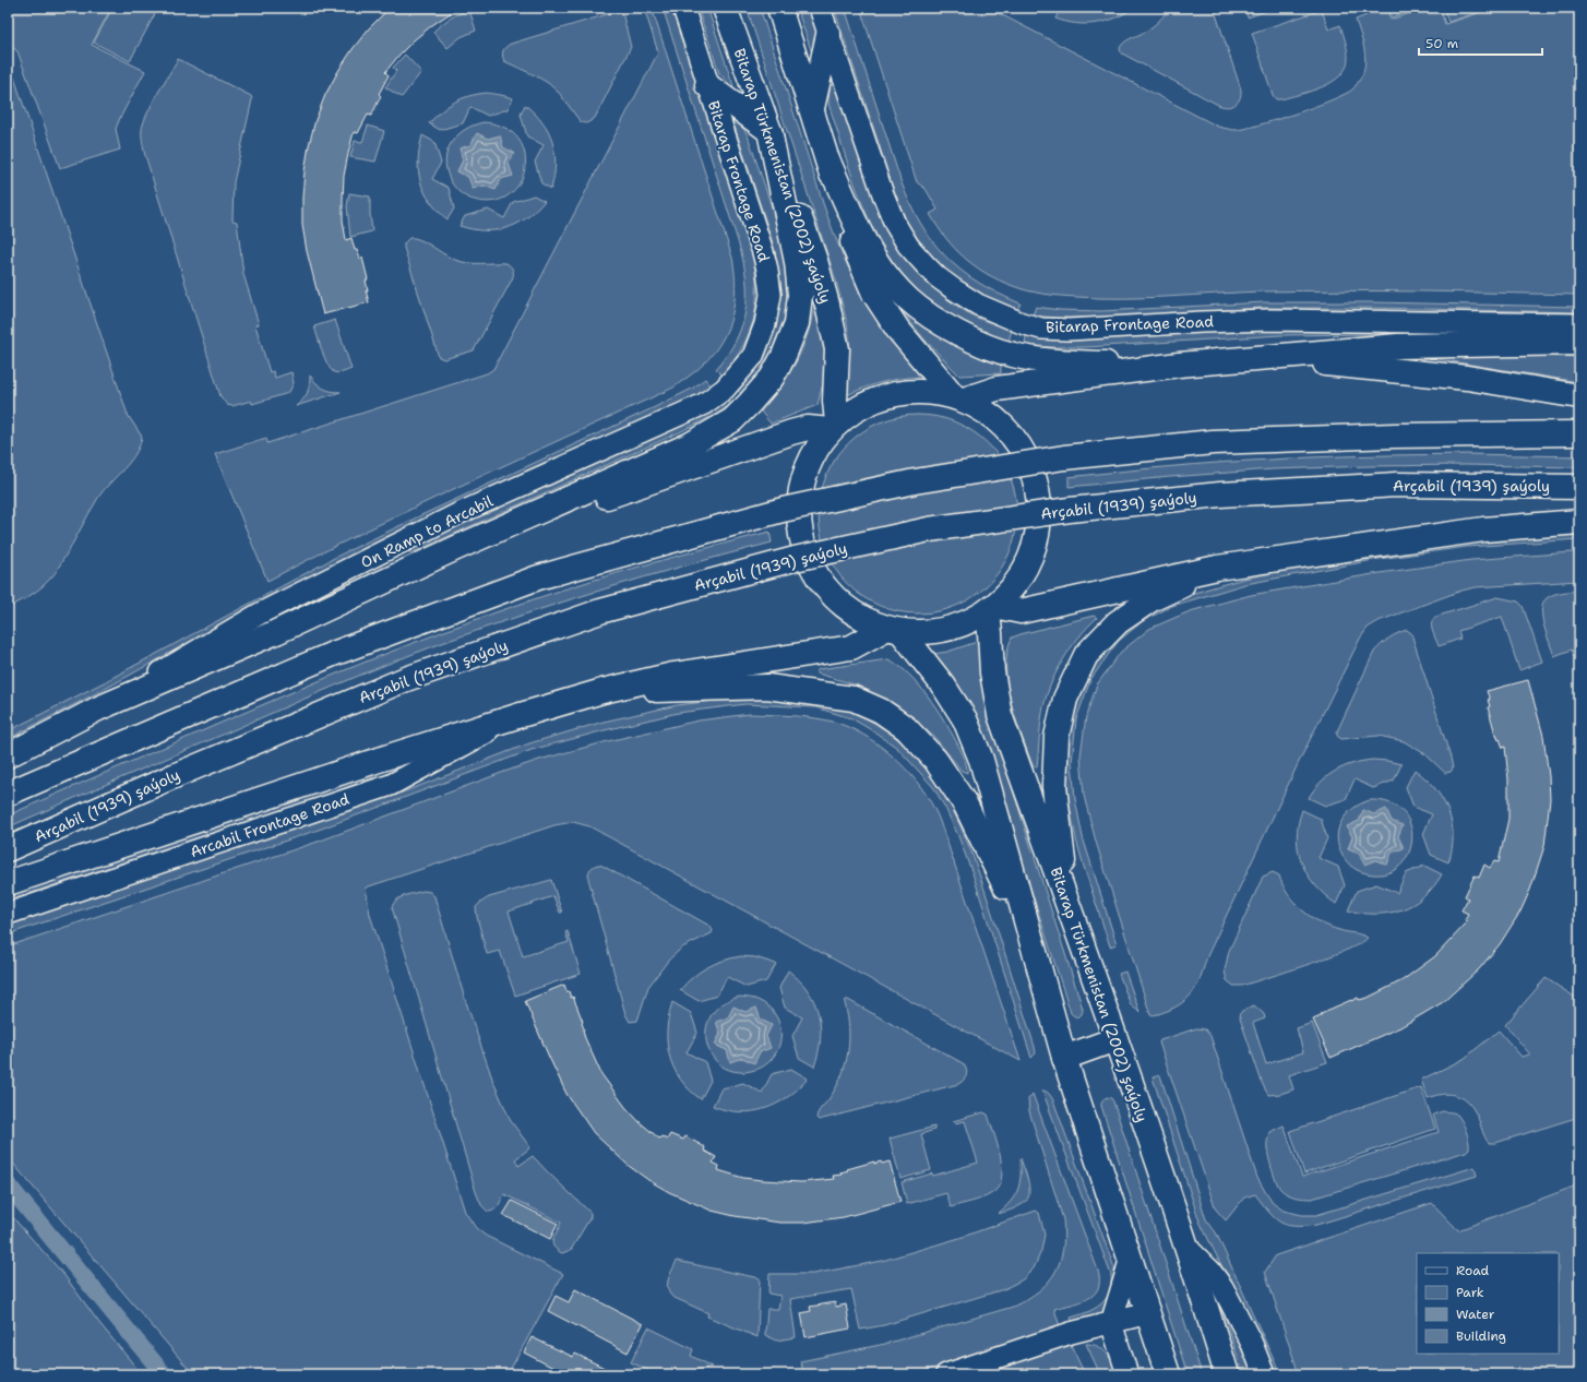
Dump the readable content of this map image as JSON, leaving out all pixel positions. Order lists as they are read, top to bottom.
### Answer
{
  "streets": {
    "main road": ["Bitarap Türkmenistan (2002) şaýoly", "Arçabil (1939) şaýoly"],
    "street": ["Bitarap Frontage Road", "On Ramp to Arcabil", "Arcabil Frontage Road"]
  },
  "crossings": [
    ["Bitarap Frontage Road", "On Ramp to Arcabil"]
  ],
  "legend": [
    "Road",
    "Park",
    "Water",
    "Building"
  ],
  "scale_bar": "50 m"
}
